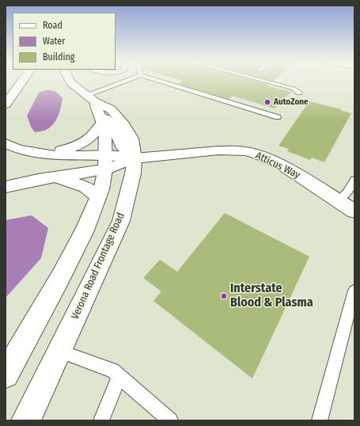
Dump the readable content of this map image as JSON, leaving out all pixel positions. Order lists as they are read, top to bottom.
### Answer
{
  "streets": {
    "main road": ["Atticus Way", "Verona Road Frontage Road"]
  },
  "crossings": [
    ["Atticus Way", "Verona Road Frontage Road"]
  ],
  "places": ["AutoZone", "Interstate Blood & Plasma"],
  "legend": ["Road", "Water", "Building"]
}
